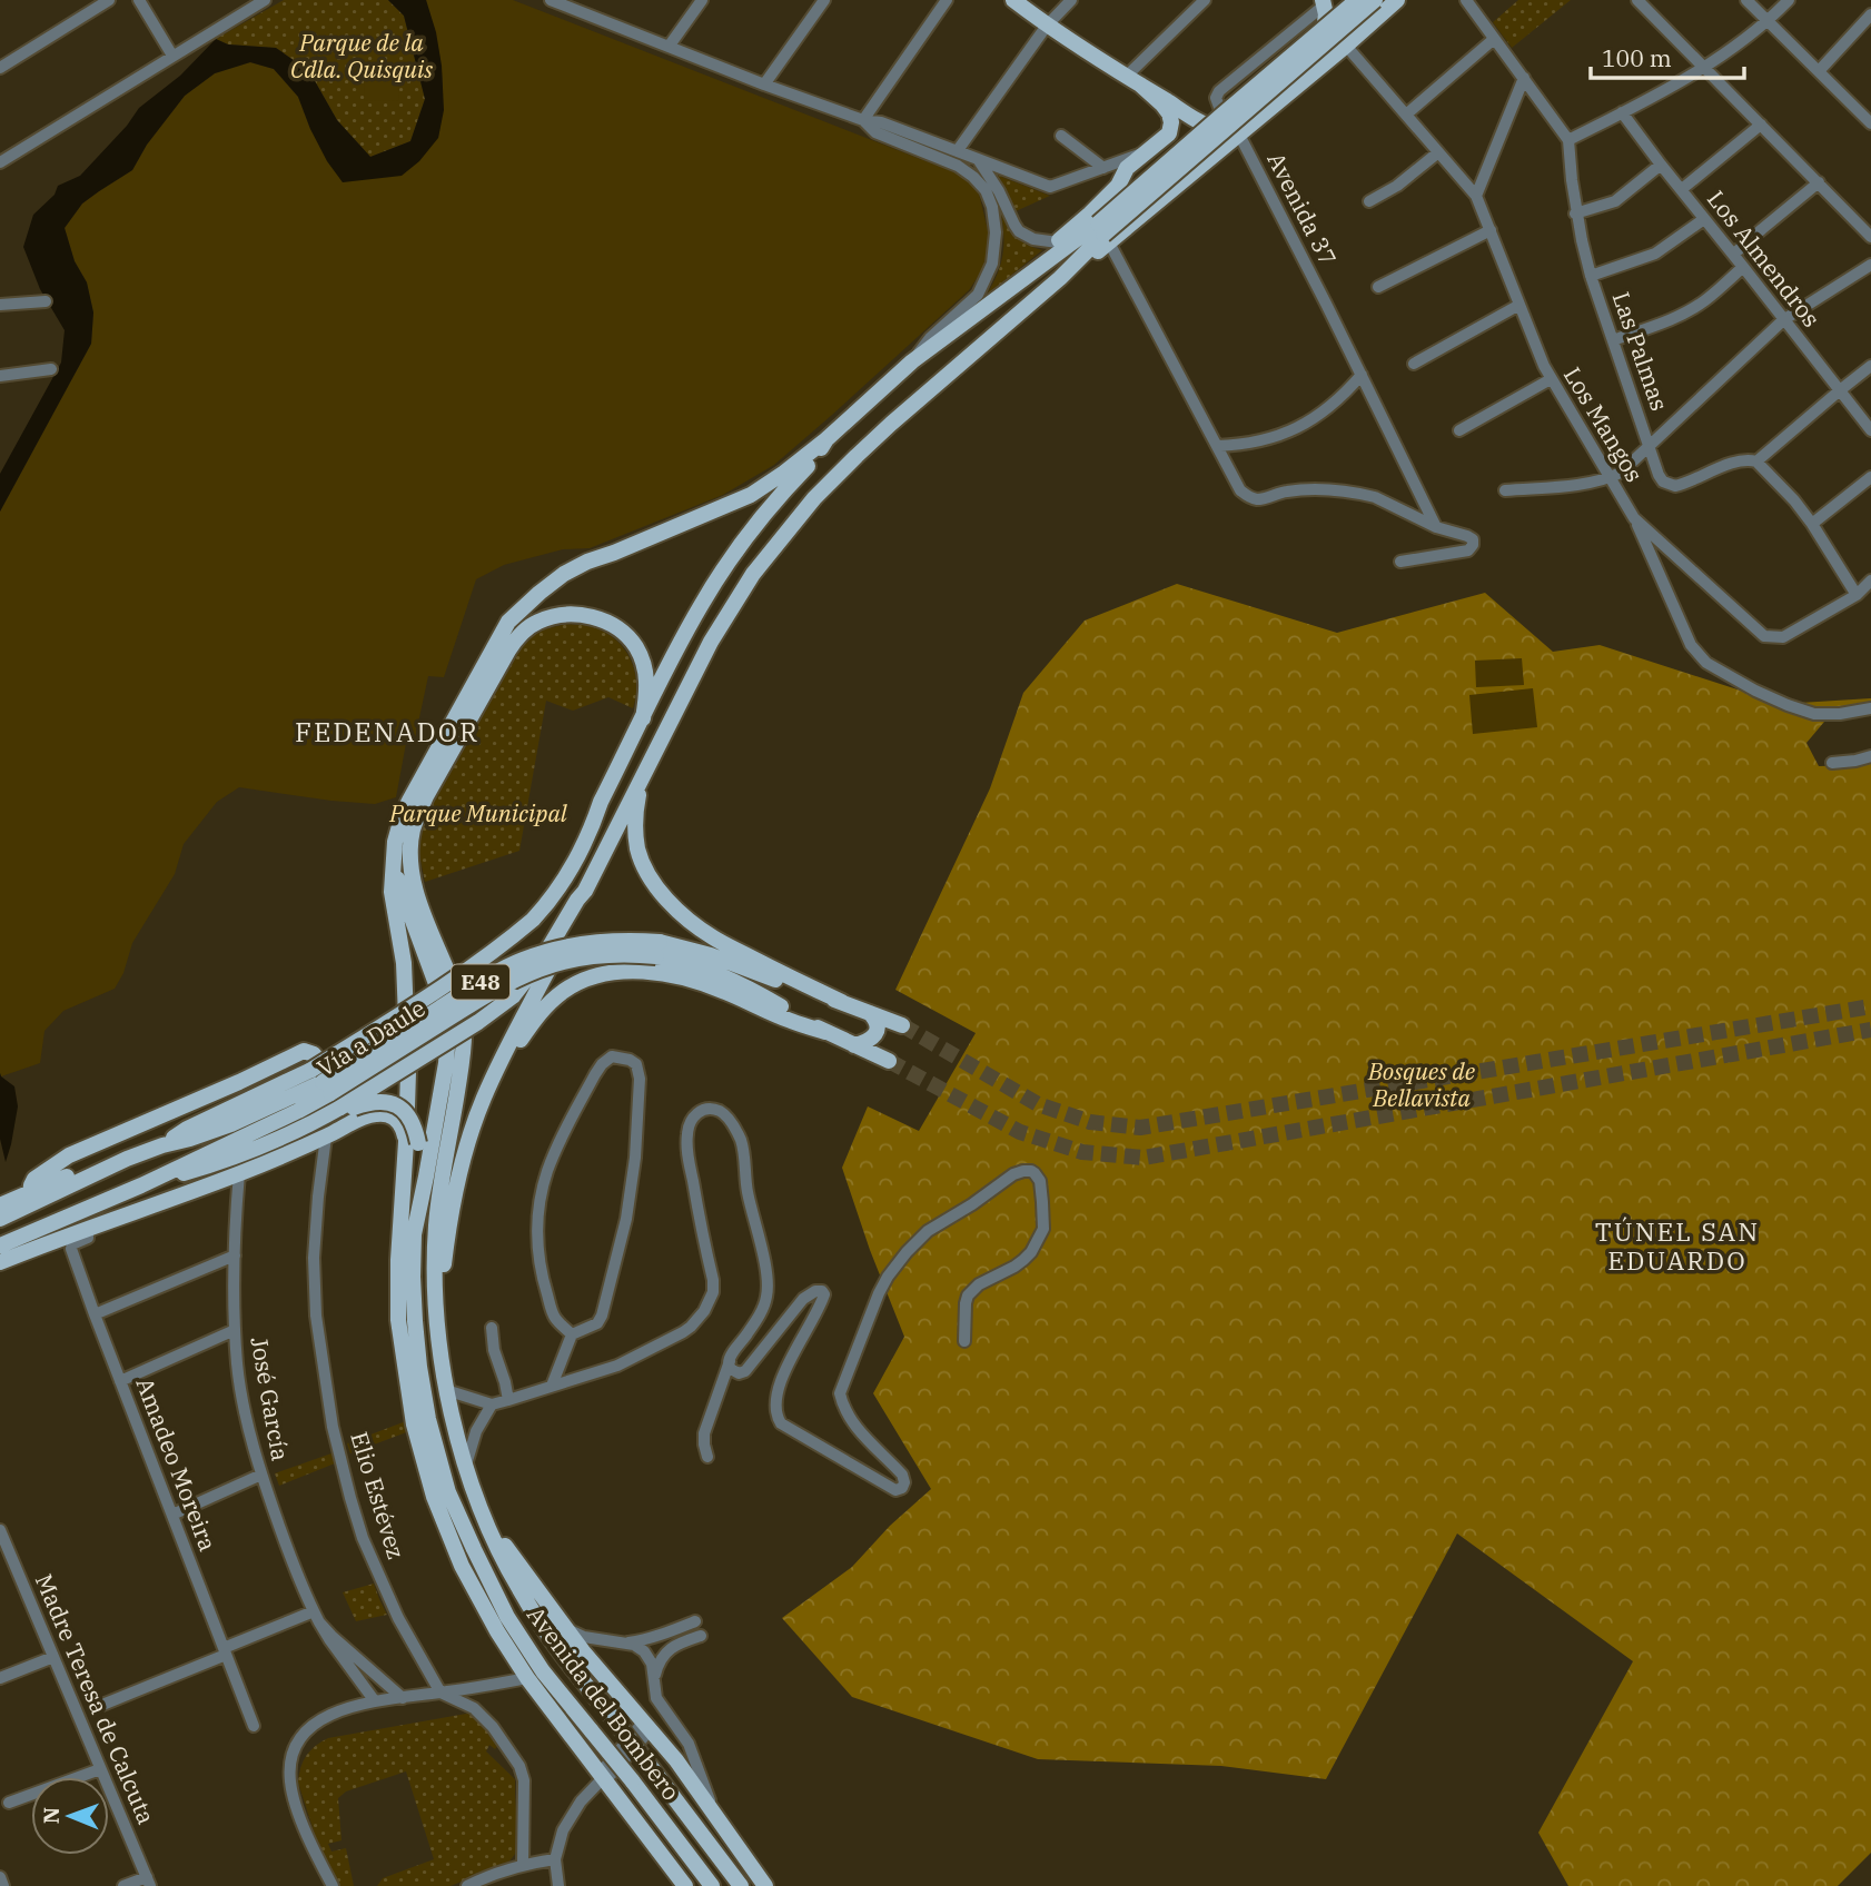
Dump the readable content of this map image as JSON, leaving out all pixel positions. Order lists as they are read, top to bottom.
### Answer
{
  "streets": {
    "main road": ["E48", "Vía a Daule", "Avenida del Bombero"],
    "street": [
      "Avenida 37",
      "Los Almendros",
      "Las Palmas",
      "Los Mangos",
      "José García",
      "Amadeo Moreira",
      "Elio Estévez",
      "Madre Teresa de Calcuta"
    ]
  },
  "crossings": [
    ["Vía a Daule", "Avenida del Bombero"]
  ],
  "districts": ["FEDENADOR", "TÚNEL SAN EDUARDO"],
  "parks": ["Parque de la Cdla. Quisquis", "Parque Municipal", "Bosques de Bellavista"],
  "scale_bar": "100 m",
  "north": "left"
}
